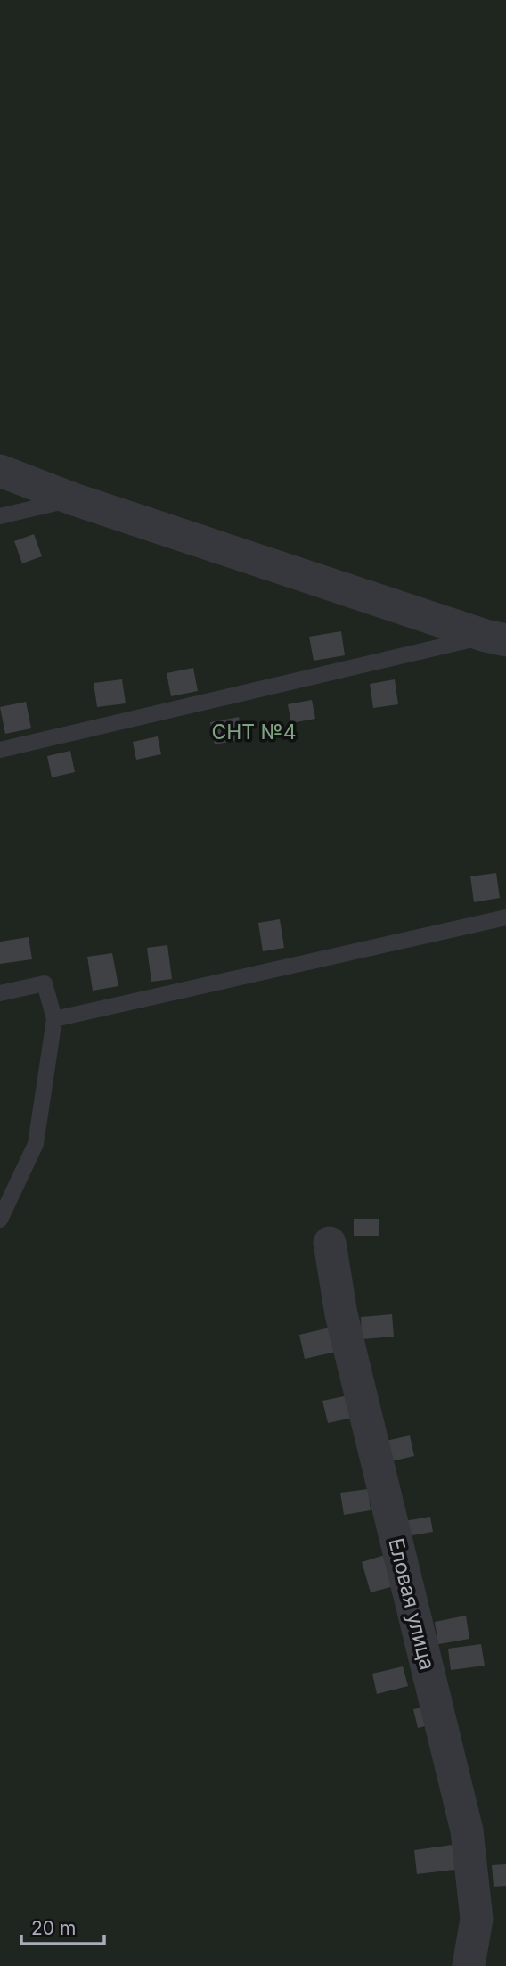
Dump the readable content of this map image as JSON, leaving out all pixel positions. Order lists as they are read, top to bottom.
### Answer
{
  "streets": {
    "street": ["Еловая улица"]
  },
  "parks": ["СНТ №4"],
  "scale_bar": "20 m"
}
